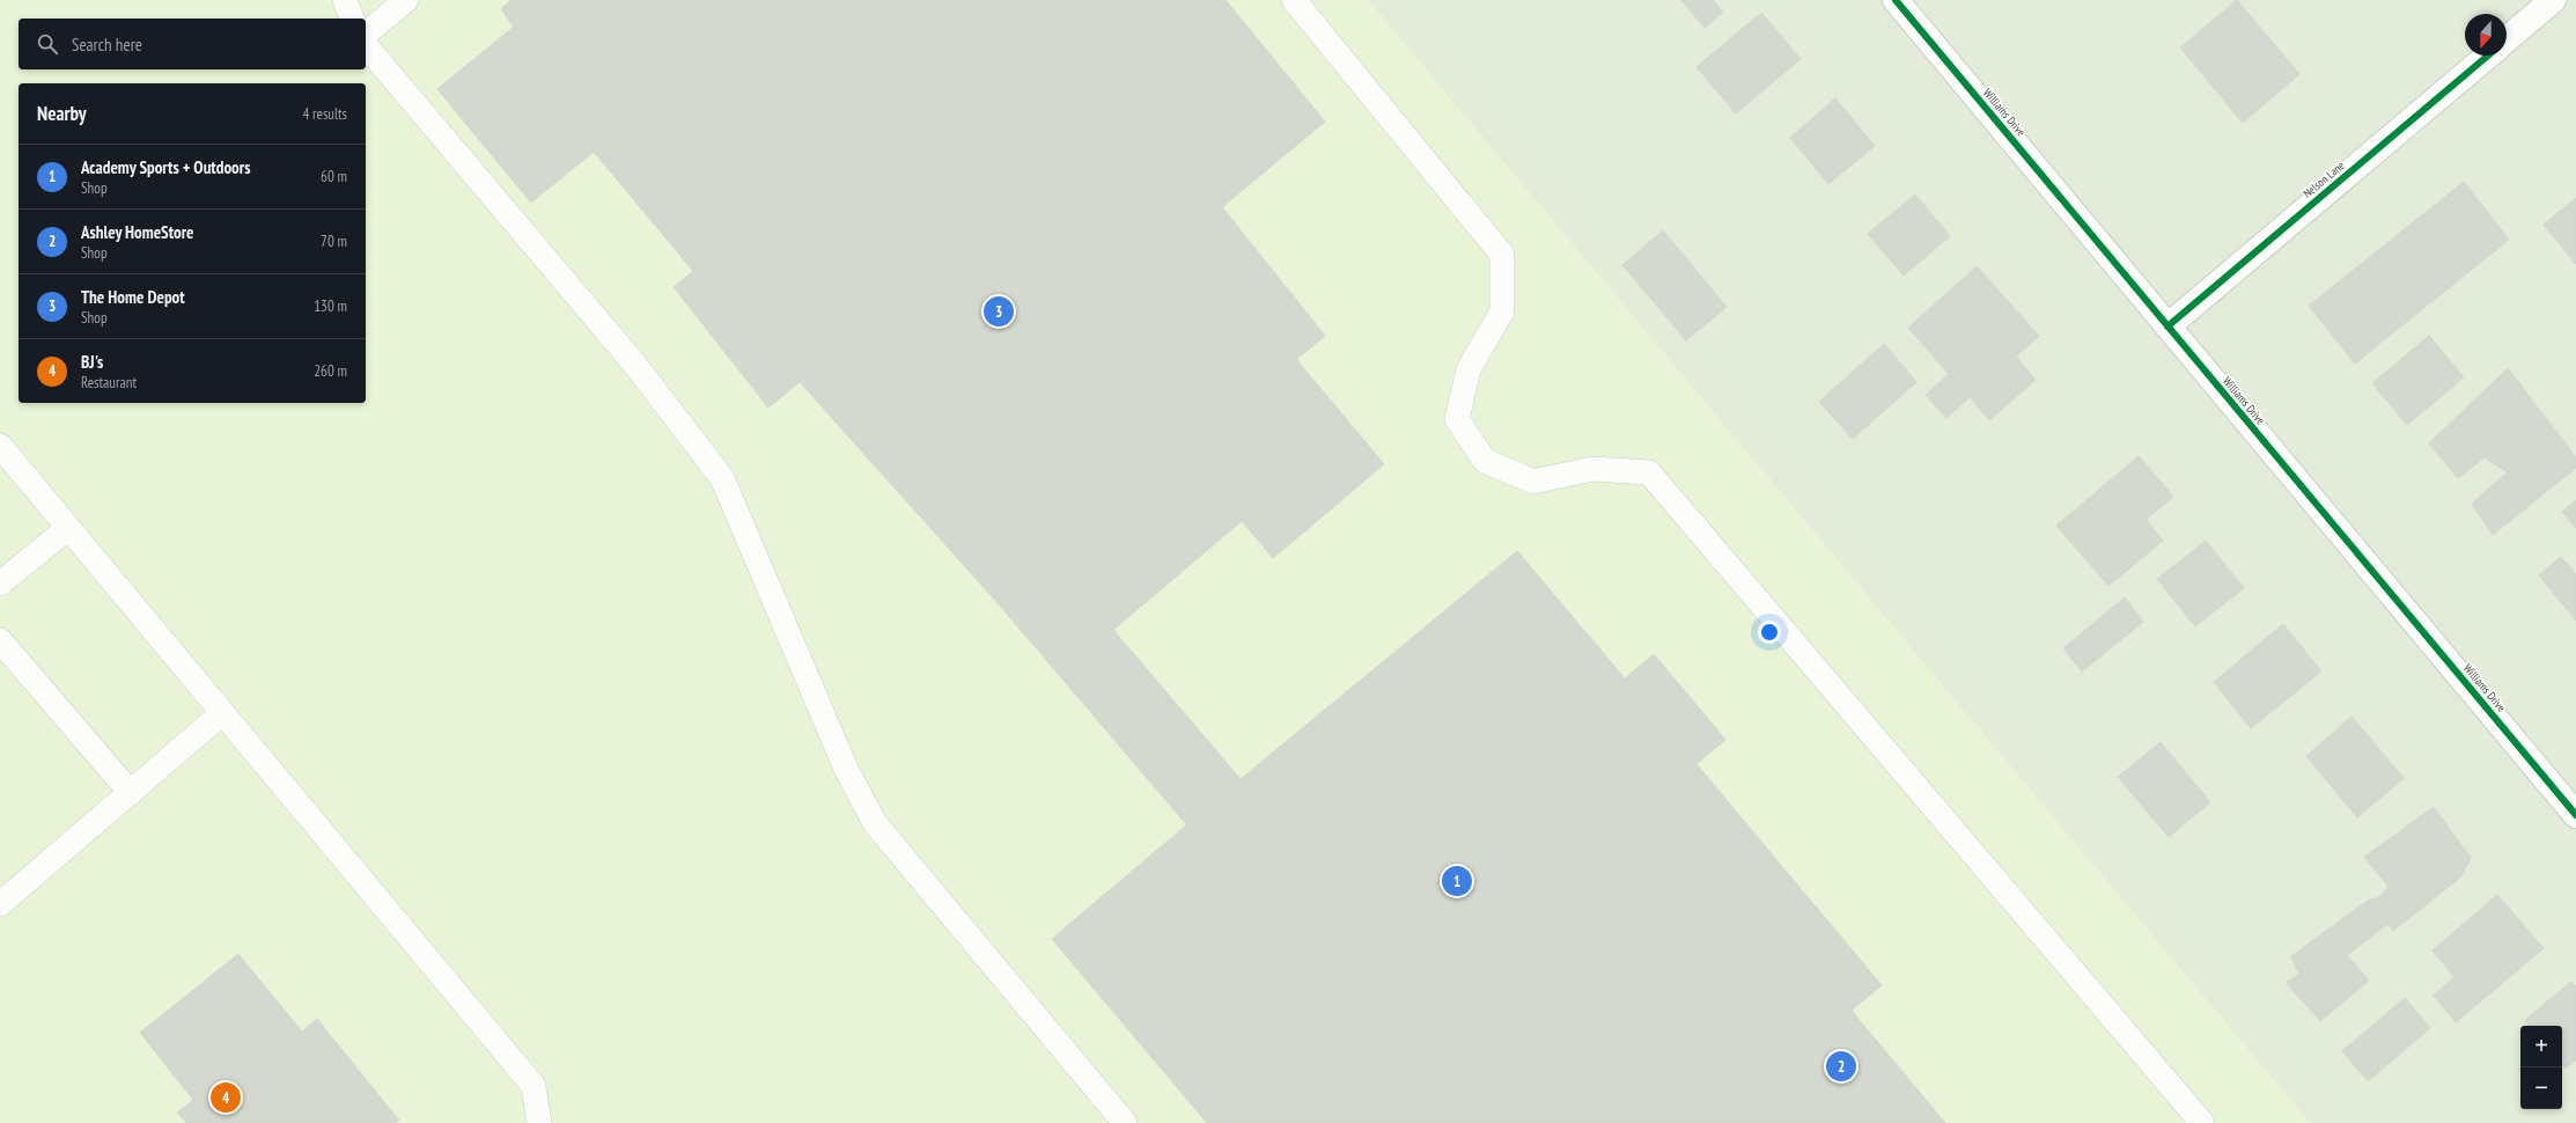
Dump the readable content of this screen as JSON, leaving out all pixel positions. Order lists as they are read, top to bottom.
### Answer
{
  "streets": {
    "street": ["Williams Drive", "Nelson Lane"]
  },
  "crossings": [
    ["Williams Drive", "Nelson Lane"]
  ],
  "north": "bottom",
  "page": {
    "search": "Search here",
    "heading": ["Nearby", "4 results"],
    "list": [
      {
        "mark": "1",
        "name": "Academy Sports + Outdoors",
        "note": "Shop",
        "value": "60 m"
      },
      {
        "mark": "2",
        "name": "Ashley HomeStore",
        "note": "Shop",
        "value": "70 m"
      },
      {
        "mark": "3",
        "name": "The Home Depot",
        "note": "Shop",
        "value": "130 m"
      },
      {
        "mark": "4",
        "name": "BJ's",
        "note": "Restaurant",
        "value": "260 m"
      }
    ],
    "pins": [
      "3",
      "1",
      "2",
      "4"
    ],
    "map_buttons": ["+", "−"]
  }
}
